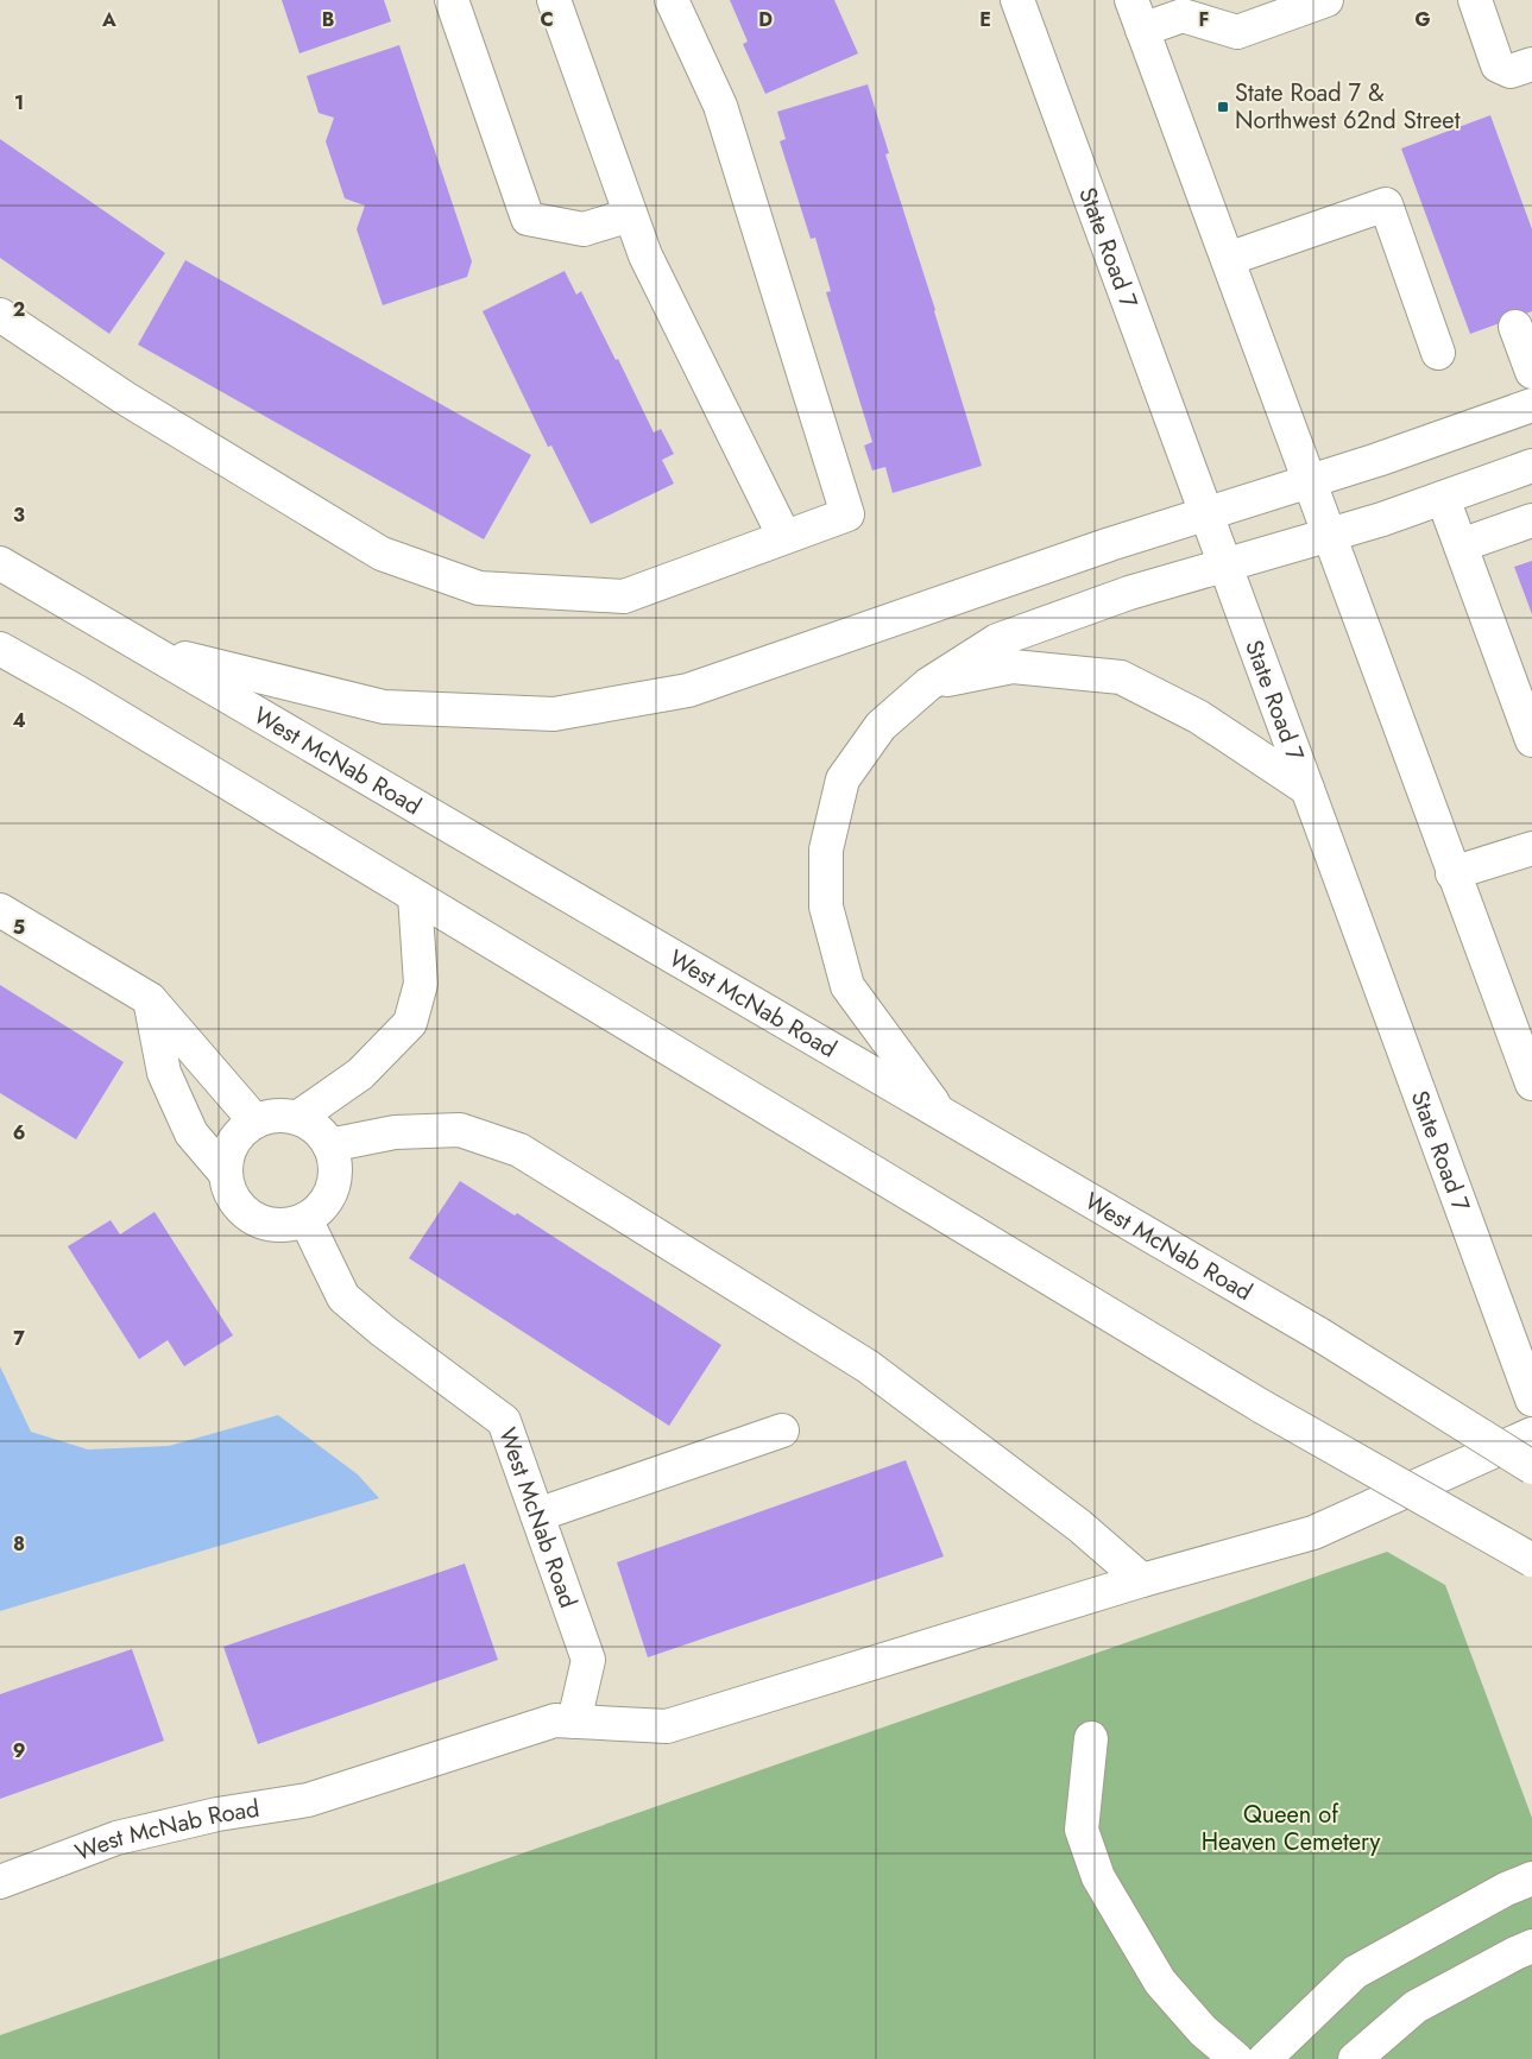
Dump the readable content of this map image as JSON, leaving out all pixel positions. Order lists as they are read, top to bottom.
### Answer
{
  "streets": {
    "main road": ["State Road 7", "West McNab Road"]
  },
  "parks": ["Queen of Heaven Cemetery"],
  "places": {
    "transit": ["State Road 7 & Northwest 62nd Street"]
  },
  "grid": {
    "columns": [
      "A",
      "B",
      "C",
      "D",
      "E",
      "F",
      "G"
    ],
    "rows": [
      "1",
      "2",
      "3",
      "4",
      "5",
      "6",
      "7",
      "8",
      "9"
    ]
  }
}
